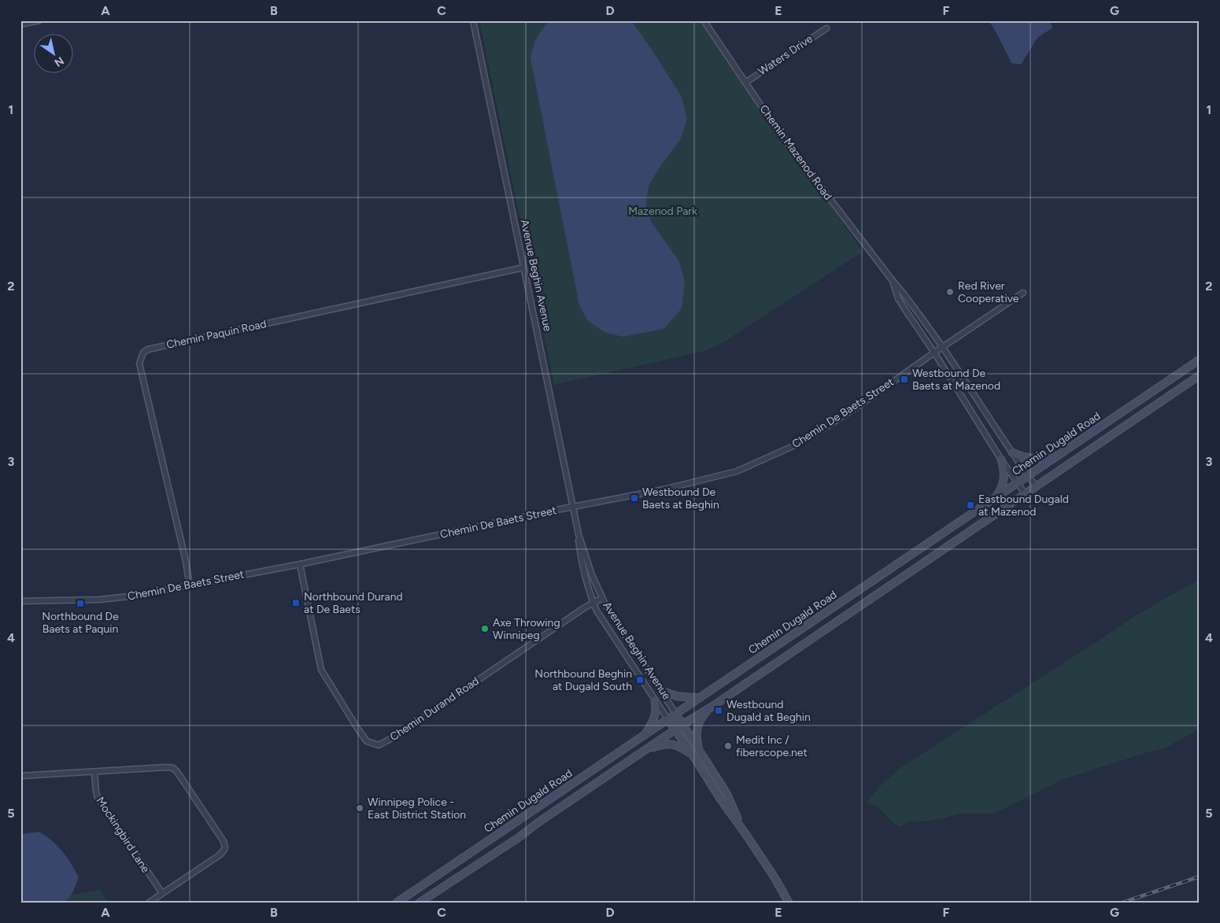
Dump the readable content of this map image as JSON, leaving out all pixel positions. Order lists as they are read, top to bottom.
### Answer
{
  "streets": {
    "main road": ["Avenue Beghin Avenue", "Chemin Dugald Road"],
    "street": [
      "Waters Drive",
      "Chemin Mazenod Road",
      "Chemin Paquin Road",
      "Chemin De Baets Street",
      "Chemin Durand Road",
      "Mockingbird Lane"
    ]
  },
  "crossings": [
    ["Waters Drive", "Chemin Mazenod Road"],
    ["Chemin Mazenod Road", "Chemin De Baets Street"],
    ["Chemin Mazenod Road", "Chemin Dugald Road"],
    ["Avenue Beghin Avenue", "Chemin Paquin Road"],
    ["Avenue Beghin Avenue", "Chemin De Baets Street"],
    ["Avenue Beghin Avenue", "Chemin Dugald Road"],
    ["Avenue Beghin Avenue", "Chemin Durand Road"],
    ["Chemin Paquin Road", "Chemin De Baets Street"],
    ["Chemin De Baets Street", "Chemin Durand Road"]
  ],
  "parks": ["Mazenod Park"],
  "places": {
    "other": [
      "Red River Cooperative",
      "Axe Throwing Winnipeg",
      "Medit Inc / fiberscope.net",
      "Winnipeg Police - East District Station"
    ],
    "transit": [
      "Westbound De Baets at Mazenod",
      "Westbound De Baets at Beghin",
      "Eastbound Dugald at Mazenod",
      "Northbound Durand at De Baets",
      "Northbound De Baets at Paquin",
      "Northbound Beghin at Dugald South",
      "Westbound Dugald at Beghin"
    ]
  },
  "north": "bottom right",
  "grid": {
    "columns": [
      "A",
      "B",
      "C",
      "D",
      "E",
      "F",
      "G"
    ],
    "rows": [
      "1",
      "2",
      "3",
      "4",
      "5"
    ]
  }
}
